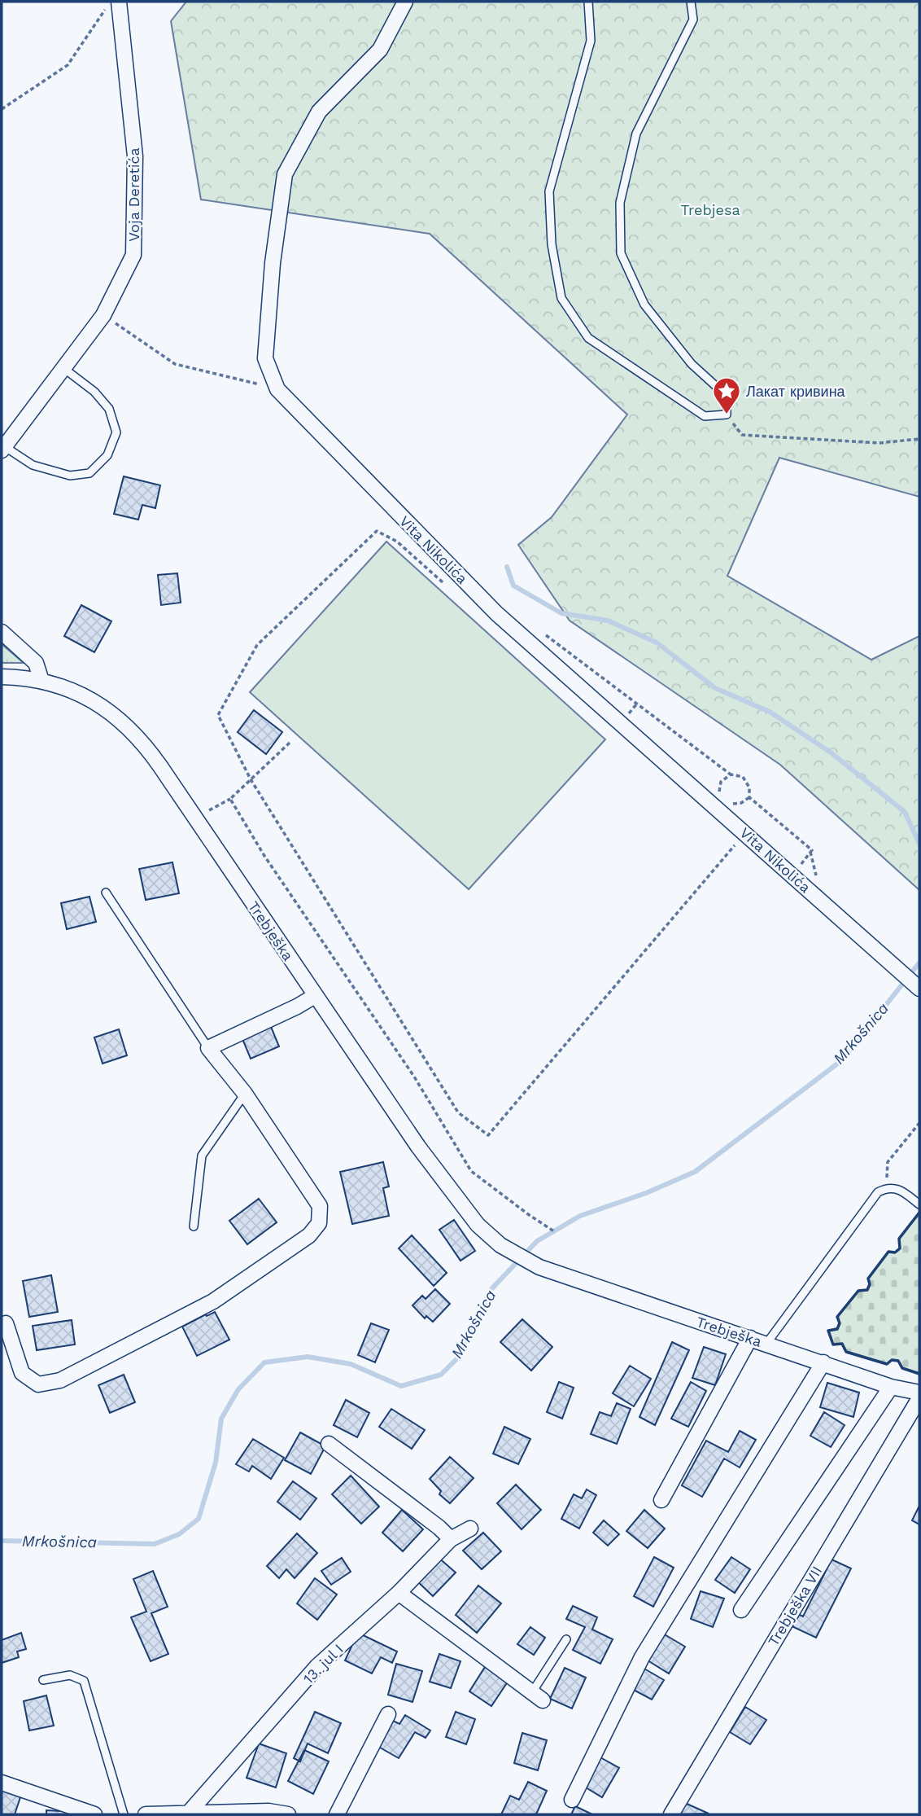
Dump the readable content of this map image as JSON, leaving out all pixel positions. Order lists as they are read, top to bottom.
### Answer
{
  "streets": {
    "street": [
      "Voja Deretića",
      "Vita Nikolića",
      "Trebješka",
      "Trebješka VII",
      "13. jul I"
    ]
  },
  "water": ["Mrkošnica"],
  "parks": ["Trebjesa"],
  "places": {
    "place": ["Лакат кривина"]
  }
}
